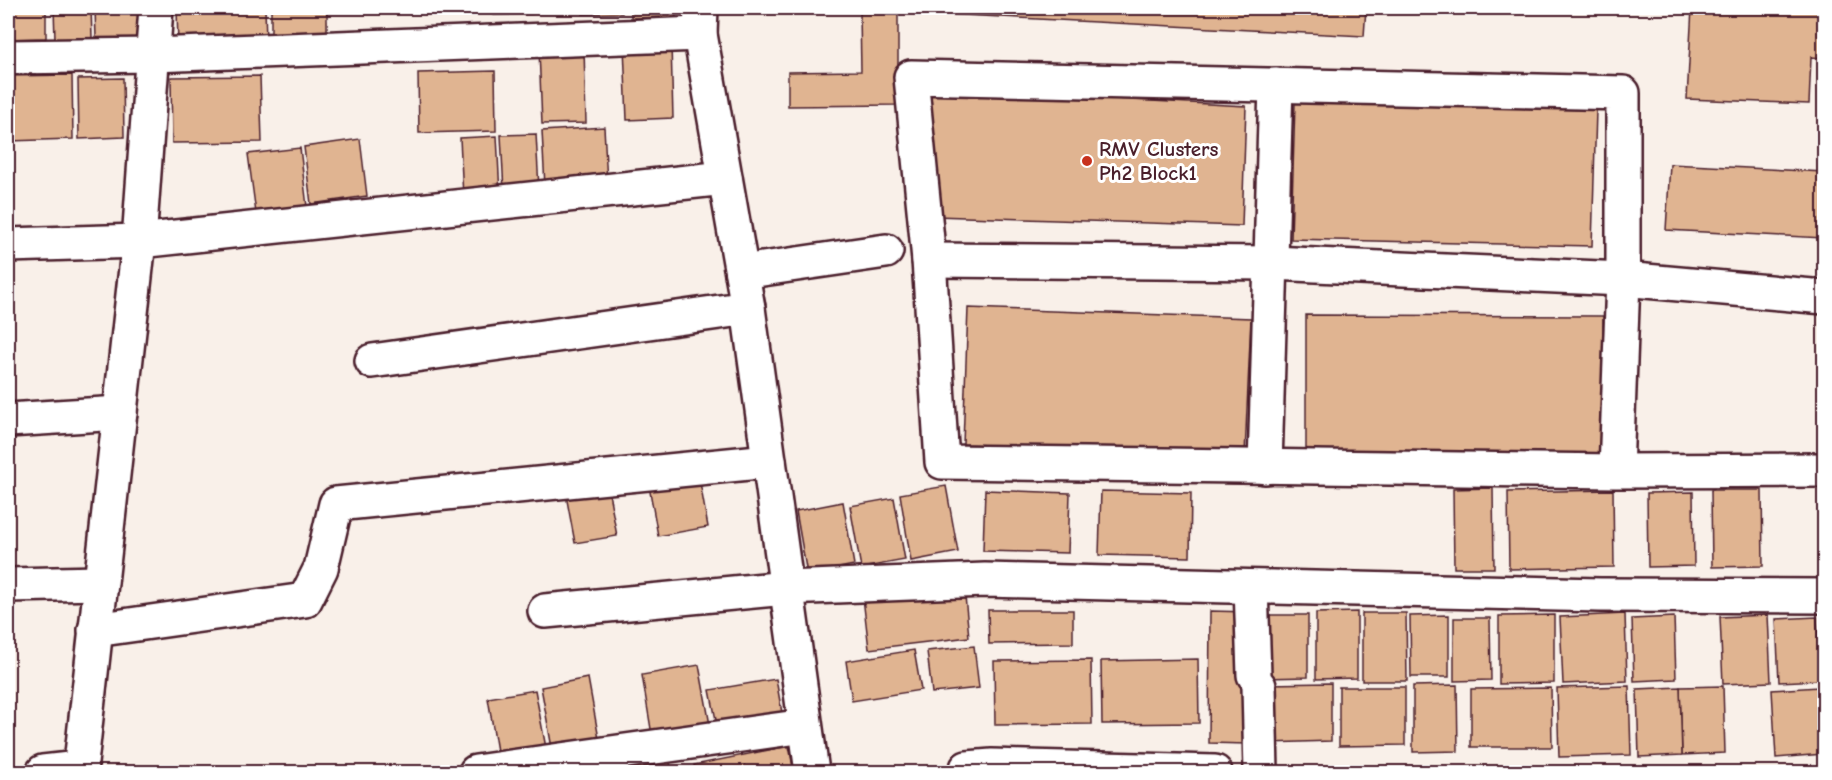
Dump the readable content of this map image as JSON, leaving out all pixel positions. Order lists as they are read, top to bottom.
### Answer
{
  "places": ["RMV Clusters Ph2 Block1"]
}
